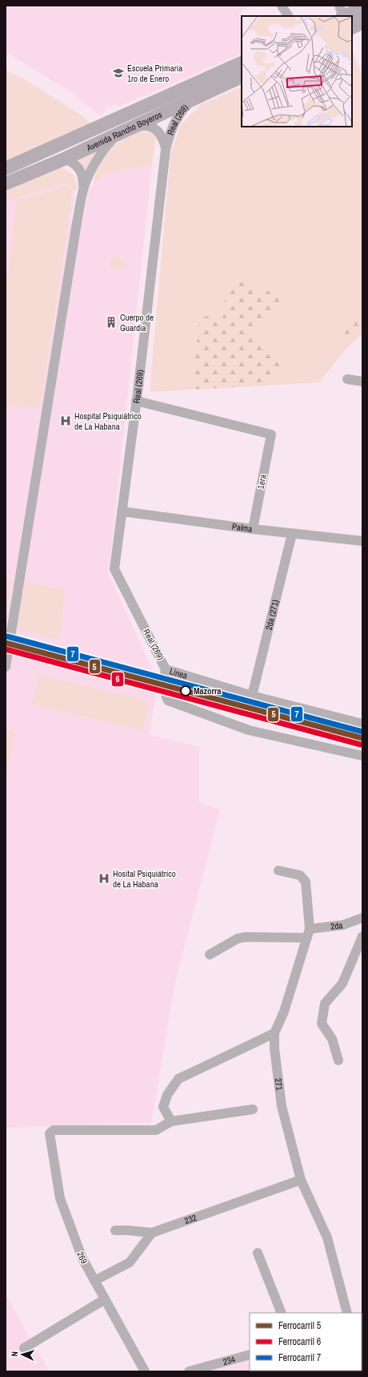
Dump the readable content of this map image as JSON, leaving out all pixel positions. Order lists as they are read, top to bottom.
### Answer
{
  "streets": {
    "highway": ["Avenida Rancho Boyeros"],
    "street": [
      "Real (269)",
      "1era",
      "Palma",
      "2da (271)",
      "Linea",
      "2da",
      "271",
      "232",
      "269",
      "234"
    ]
  },
  "crossings": [
    ["Real (269)", "Avenida Rancho Boyeros"],
    ["Real (269)", "1era"],
    ["Real (269)", "Palma"],
    ["Real (269)", "Linea"],
    ["1era", "Palma"],
    ["Palma", "2da (271)"],
    ["2da (271)", "Linea"],
    ["2da", "271"],
    ["271", "232"]
  ],
  "places": {
    "school or university": ["Escuela Primaria 1ro de Enero"],
    "building": ["Cuerpo de Guardia"],
    "hospital": ["Hospital Psiquiátrico de La Habana", "Hosital Psiquiátrico de La Habana"],
    "other": ["Mazorra"]
  },
  "lines": ["rail line 7", "rail line 5", "rail line 6"],
  "legend": ["Ferrocarril 5", "Ferrocarril 6", "Ferrocarril 7"],
  "north": "left"
}
